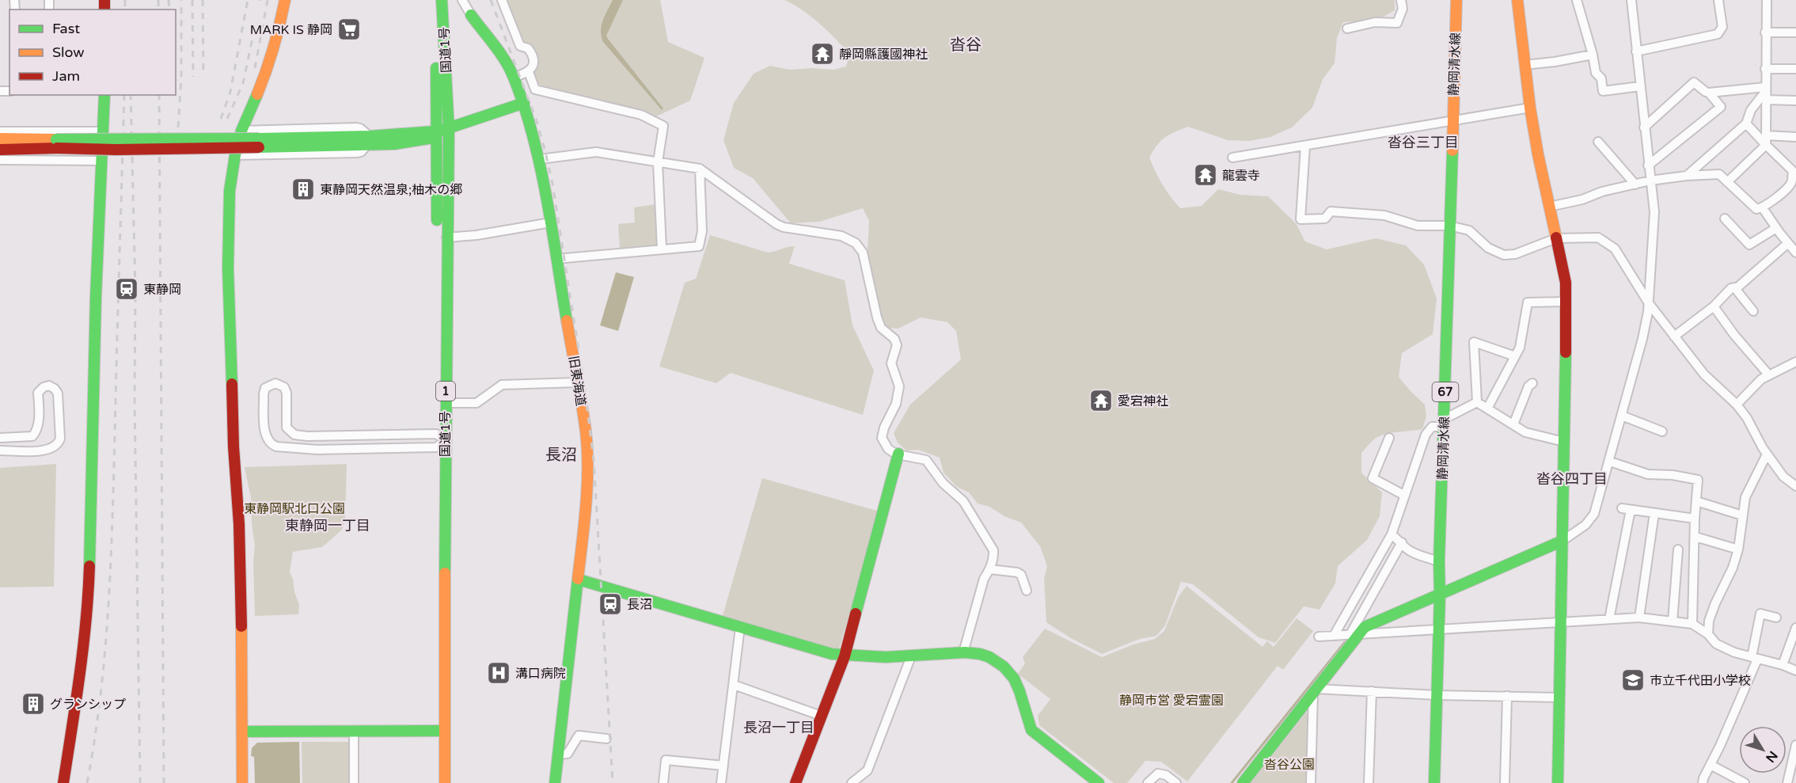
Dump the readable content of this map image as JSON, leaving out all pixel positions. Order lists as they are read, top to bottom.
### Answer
{
  "streets": {
    "main road": [
      "国道1号",
      "静岡清水線",
      "旧東海道",
      "1",
      "67"
    ]
  },
  "districts": [
    "沓谷",
    "沓谷三丁目",
    "長沼",
    "沓谷四丁目",
    "東静岡一丁目",
    "長沼一丁目"
  ],
  "parks": ["東静岡駅北口公園", "静岡市営 愛宕霊園", "沓谷公園"],
  "places": {
    "supermarket": ["MARK IS 静岡"],
    "temple": ["靜岡縣護國神社", "龍雲寺", "愛宕神社"],
    "building": ["東静岡天然温泉;柚木の郷", "グランシップ"],
    "station": ["東静岡", "長沼"],
    "hospital": ["溝口病院"],
    "school or university": ["市立千代田小学校"]
  },
  "legend": ["Fast", "Slow", "Jam"],
  "north": "bottom right"
}
